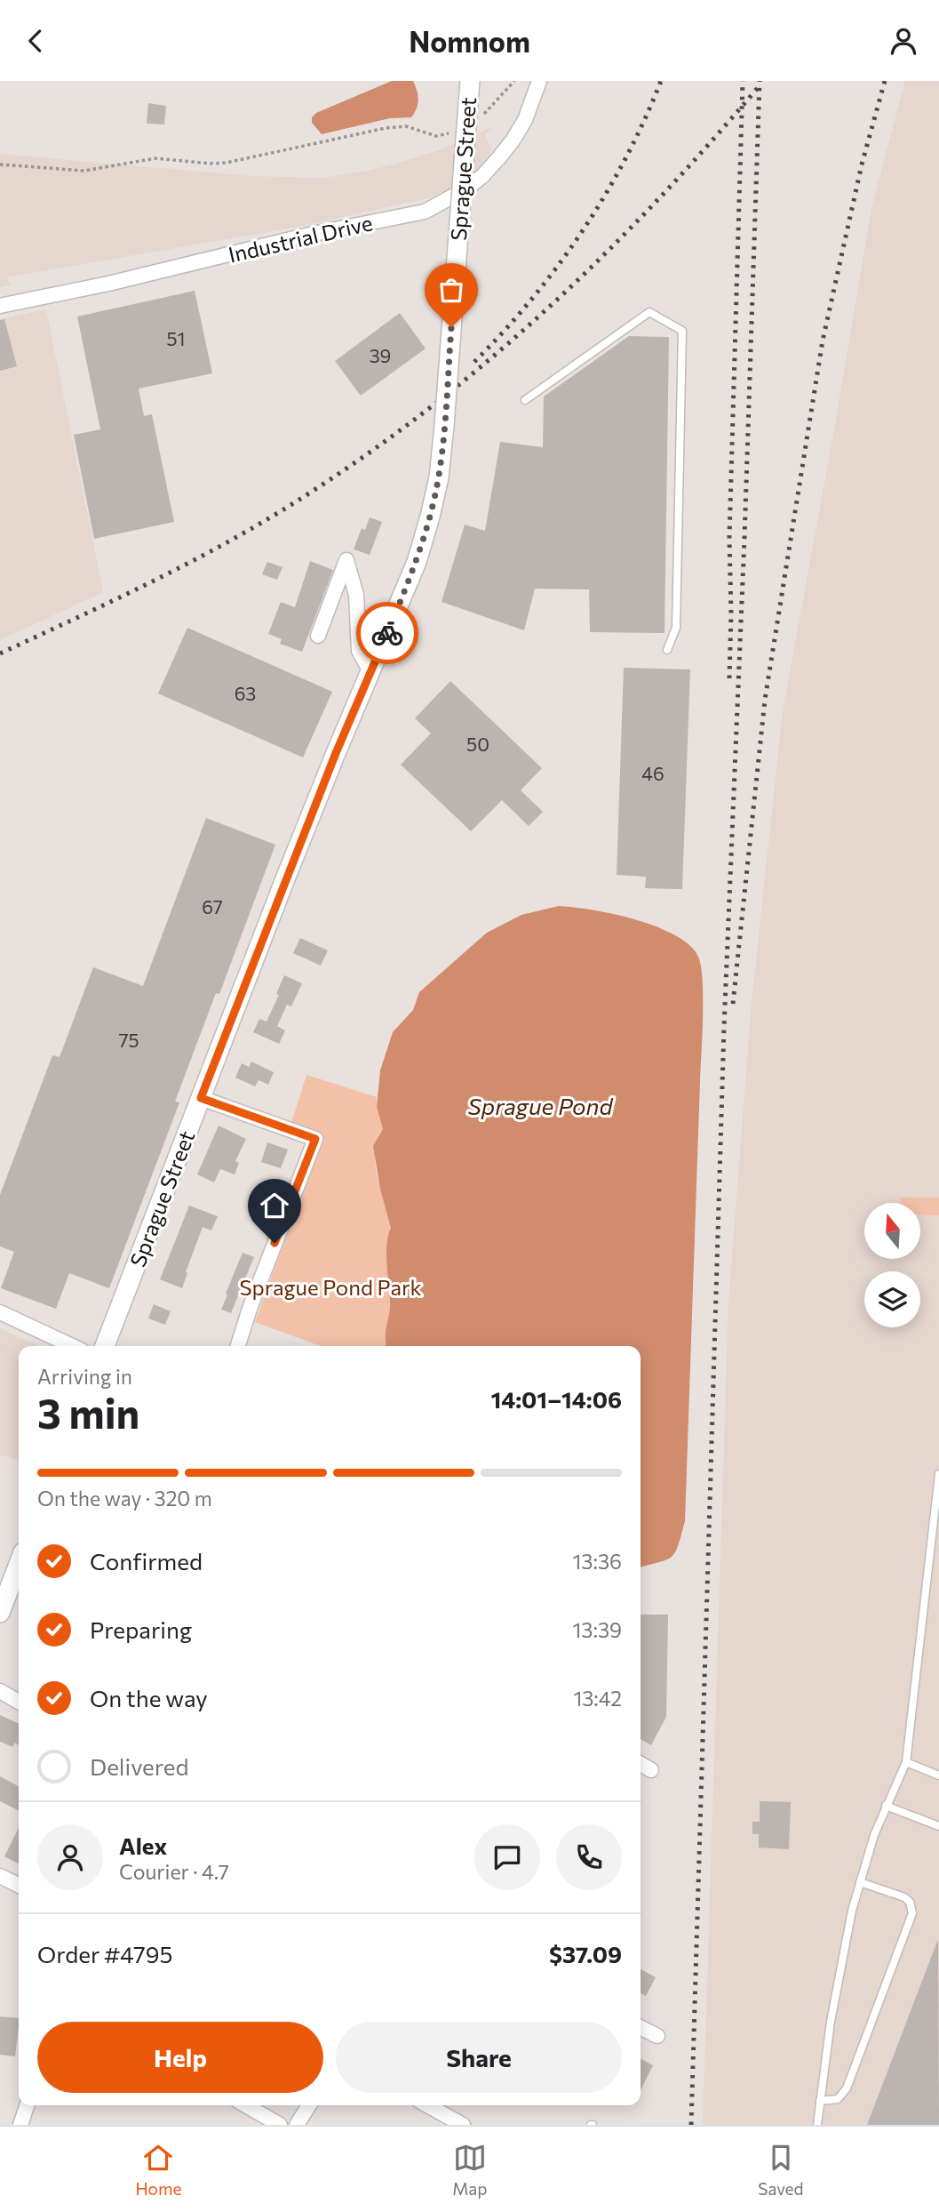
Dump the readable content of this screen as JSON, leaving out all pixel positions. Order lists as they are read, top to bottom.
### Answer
{
  "streets": {
    "main road": ["Sprague Street"],
    "street": ["Industrial Drive"]
  },
  "water": ["Sprague Pond"],
  "parks": ["Sprague Pond Park"],
  "house_numbers": [
    "51",
    "39",
    "63",
    "50",
    "46",
    "67",
    "75"
  ],
  "north": "top",
  "page": {
    "header": "Nomnom",
    "heading": ["3 min", "Arriving in", "14:01–14:06"],
    "panel": [
      "Alex",
      "Courier · 4.7",
      "Order #4795",
      "$37.09"
    ],
    "bar": "On the way · 320 m",
    "list": [
      ["Confirmed", "13:36"],
      ["Preparing", "13:39"],
      ["On the way", "13:42"],
      "Delivered"
    ],
    "buttons": ["Help", "Share"],
    "tabs": ["Home", "Map", "Saved"]
  }
}
